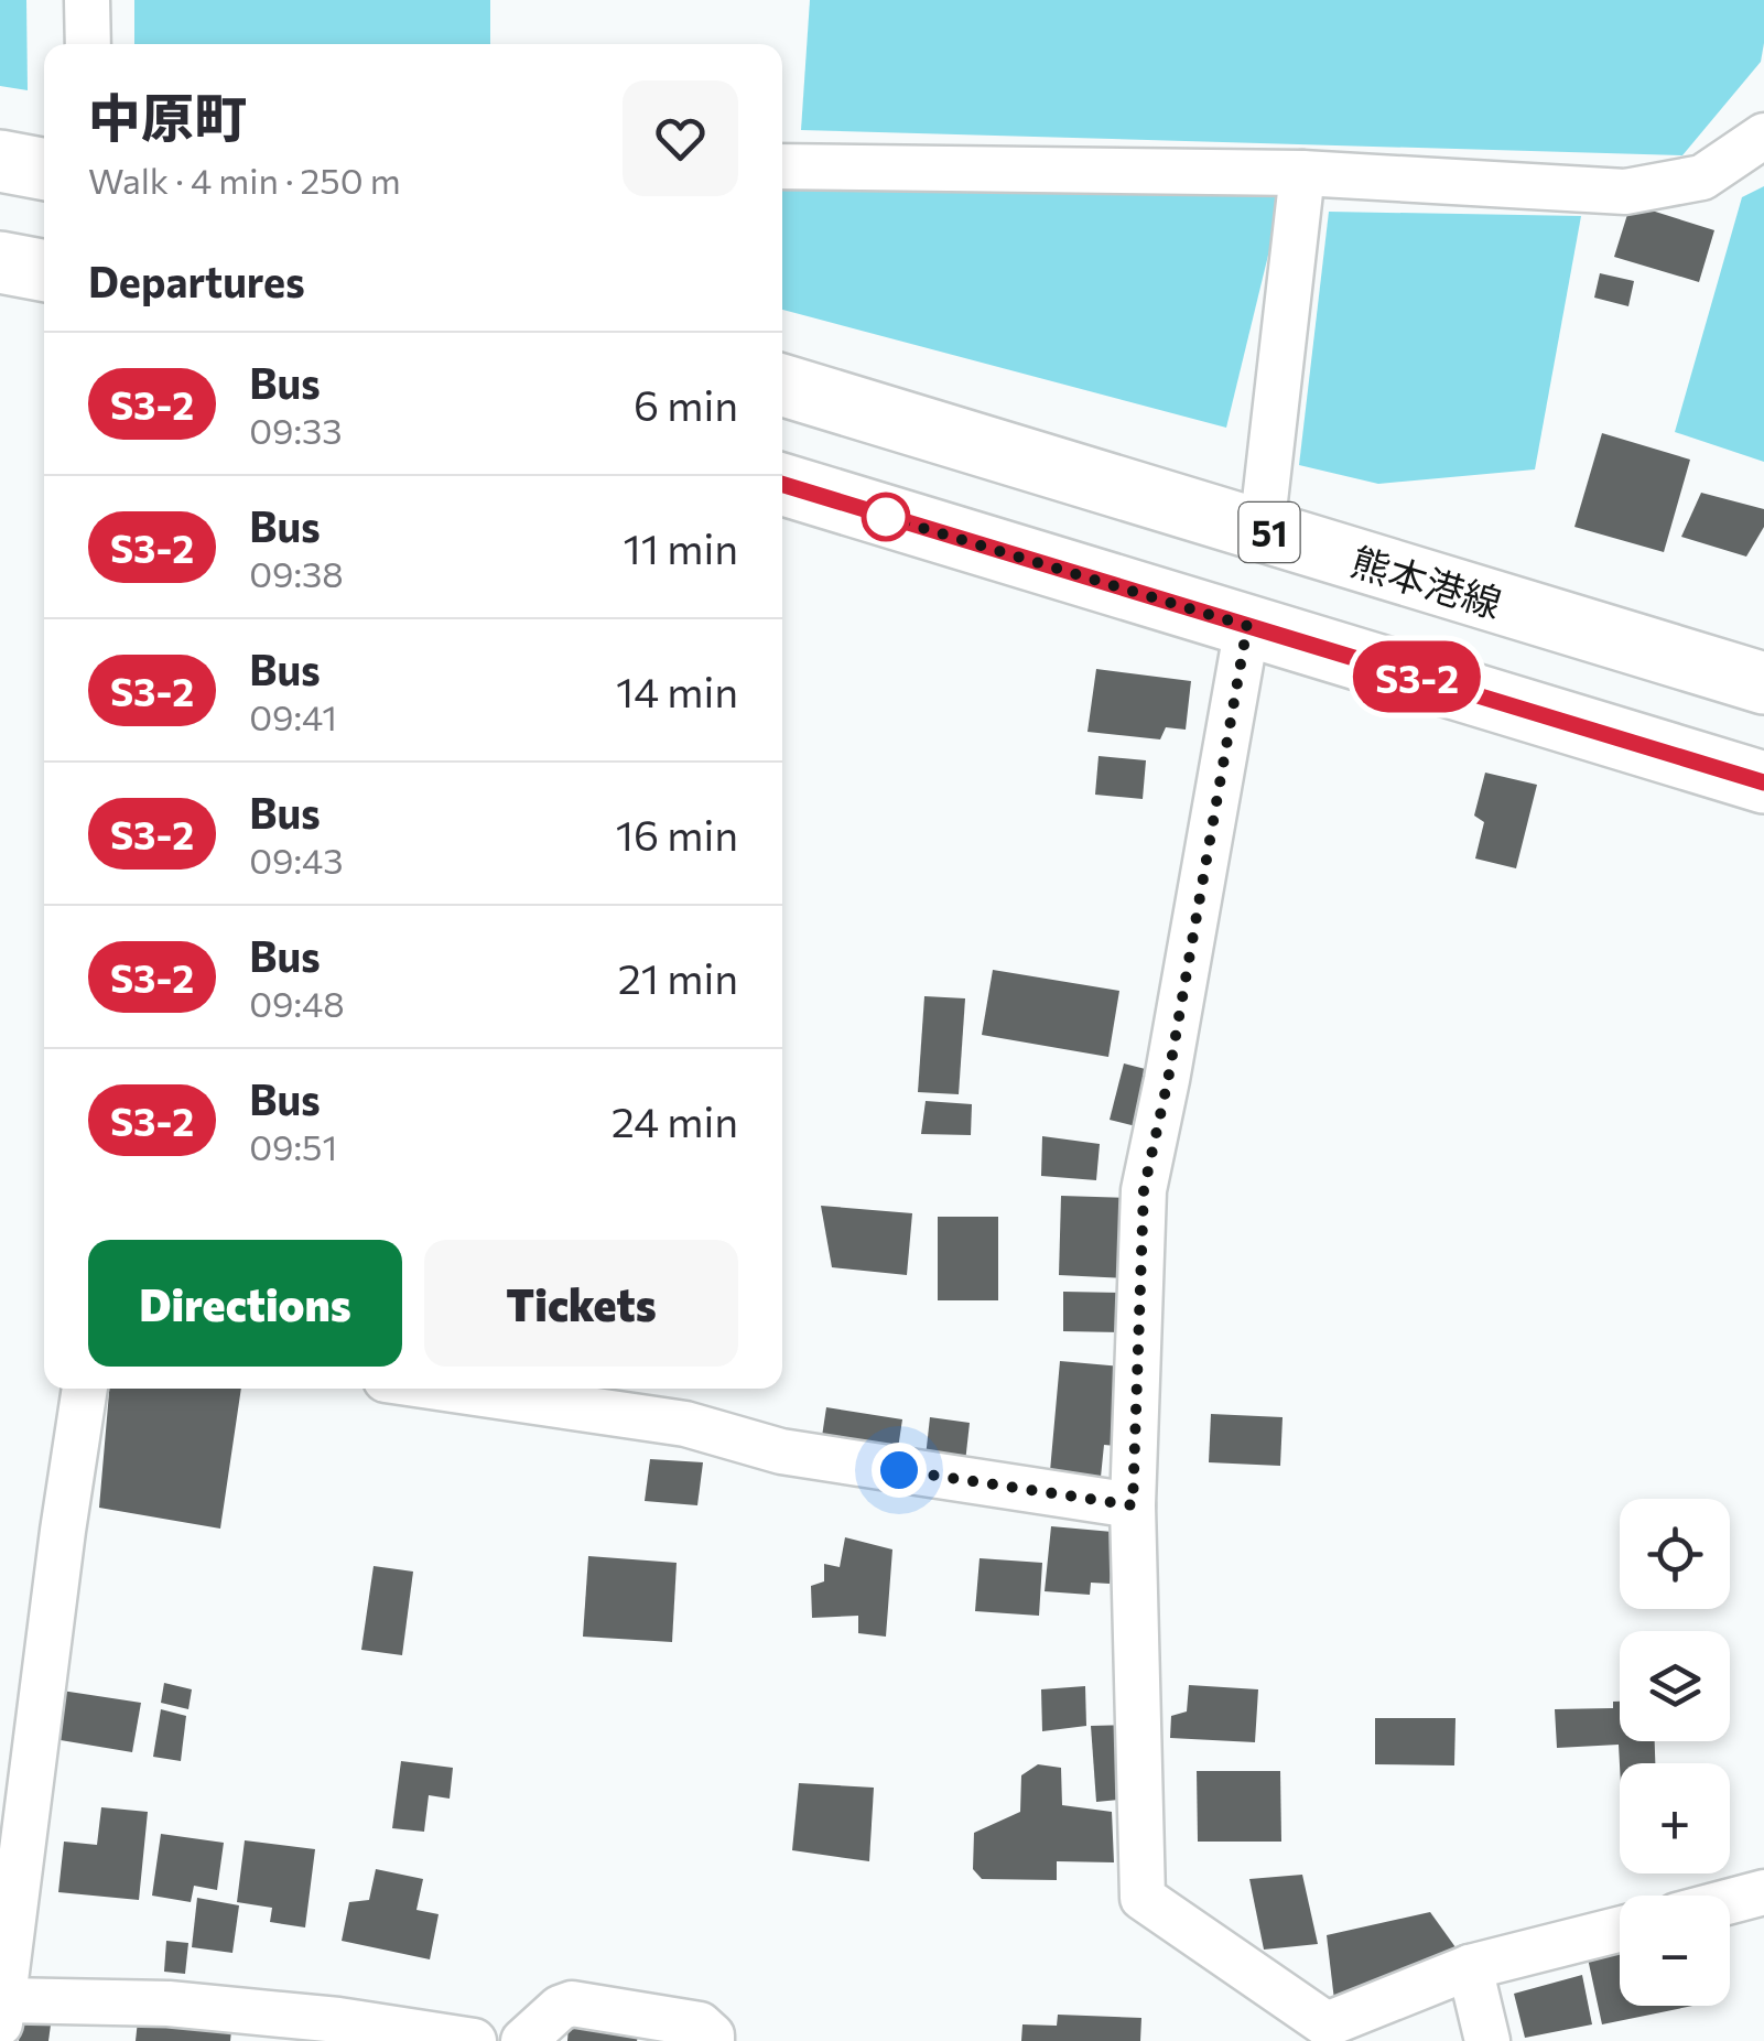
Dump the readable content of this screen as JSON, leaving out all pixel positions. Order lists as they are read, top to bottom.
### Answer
{
  "streets": {
    "main road": ["51", "熊本港線"]
  },
  "lines": ["bus line S3-2"],
  "page": {
    "on_map": "S3-2",
    "heading": [
      ["中原町", "Walk · 4 min · 250 m"],
      "Departures"
    ],
    "list": [
      {
        "mark": "S3-2",
        "name": "Bus",
        "note": "09:33",
        "value": "6 min"
      },
      {
        "mark": "S3-2",
        "name": "Bus",
        "note": "09:38",
        "value": "11 min"
      },
      {
        "mark": "S3-2",
        "name": "Bus",
        "note": "09:41",
        "value": "14 min"
      },
      {
        "mark": "S3-2",
        "name": "Bus",
        "note": "09:43",
        "value": "16 min"
      },
      {
        "mark": "S3-2",
        "name": "Bus",
        "note": "09:48",
        "value": "21 min"
      },
      {
        "mark": "S3-2",
        "name": "Bus",
        "note": "09:51",
        "value": "24 min"
      }
    ],
    "buttons": ["Directions", "Tickets"],
    "map_buttons": ["+", "−"]
  }
}
